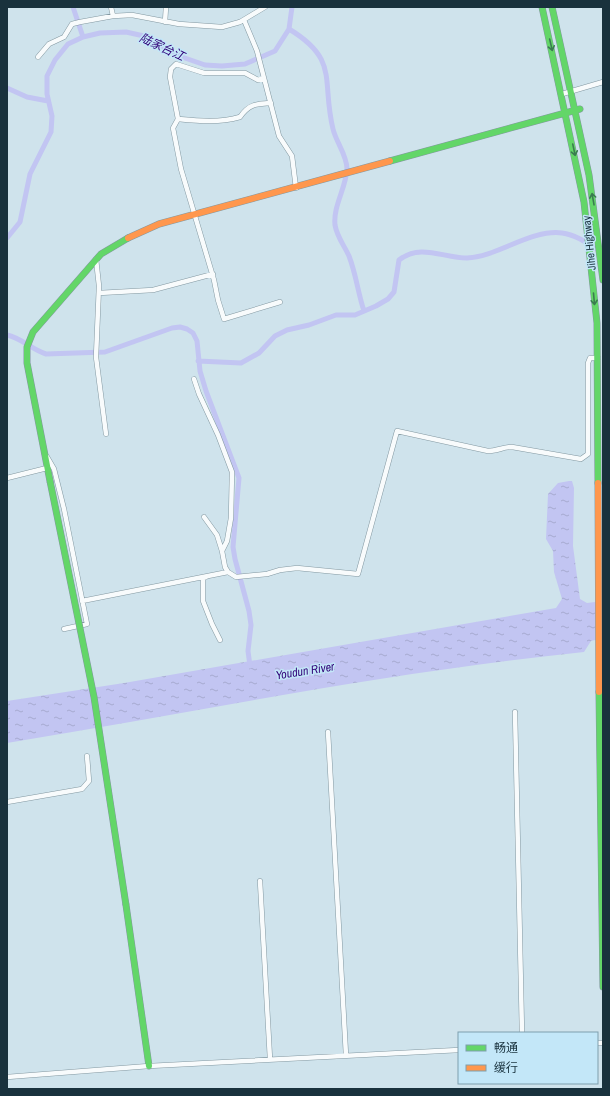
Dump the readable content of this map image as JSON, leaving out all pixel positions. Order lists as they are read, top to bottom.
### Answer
{
  "streets": {
    "street": ["Jihe Highway"]
  },
  "water": ["陆家台江", "Youdun River"],
  "legend": ["畅通", "缓行"]
}
